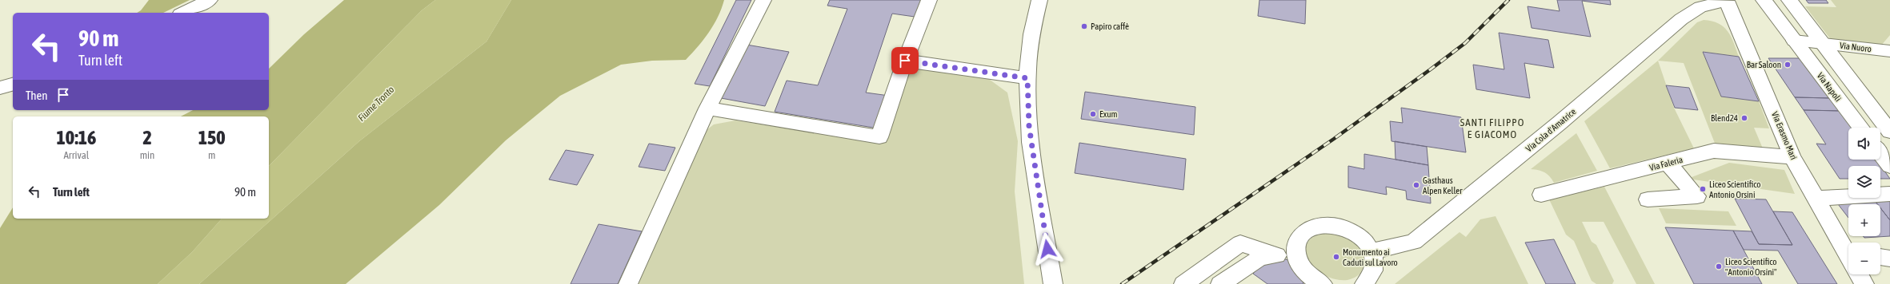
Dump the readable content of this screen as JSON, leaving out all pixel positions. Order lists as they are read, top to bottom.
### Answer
{
  "streets": {
    "street": [
      "Via Nuoro",
      "Via Napoli",
      "Via Cola d'Amatrice",
      "Via Erasmo Mari",
      "Via Faleria"
    ]
  },
  "crossings": [
    ["Via Cola d'Amatrice", "Via Erasmo Mari"],
    ["Via Erasmo Mari", "Via Faleria"]
  ],
  "districts": ["SANTI FILIPPO E GIACOMO"],
  "water": ["Fiume Tronto"],
  "places": [
    "Papiro caffè",
    "Bar Saloon",
    "Exum",
    "Blend24",
    "Gasthaus Alpen Keller",
    "Liceo Scientifico Antonio Orsini",
    "Monumento ai Caduti sul Lavoro",
    "Liceo Scientifico \"Antonio Orsini\""
  ],
  "page": {
    "turn": ["90 m", "Turn left"],
    "then": "Then",
    "eta": [
      "10:16",
      "Arrival",
      "2",
      "min",
      "150",
      "m"
    ],
    "map_buttons": ["+", "−"],
    "list": [
      {
        "name": "Turn left",
        "value": "90 m"
      }
    ]
  }
}
